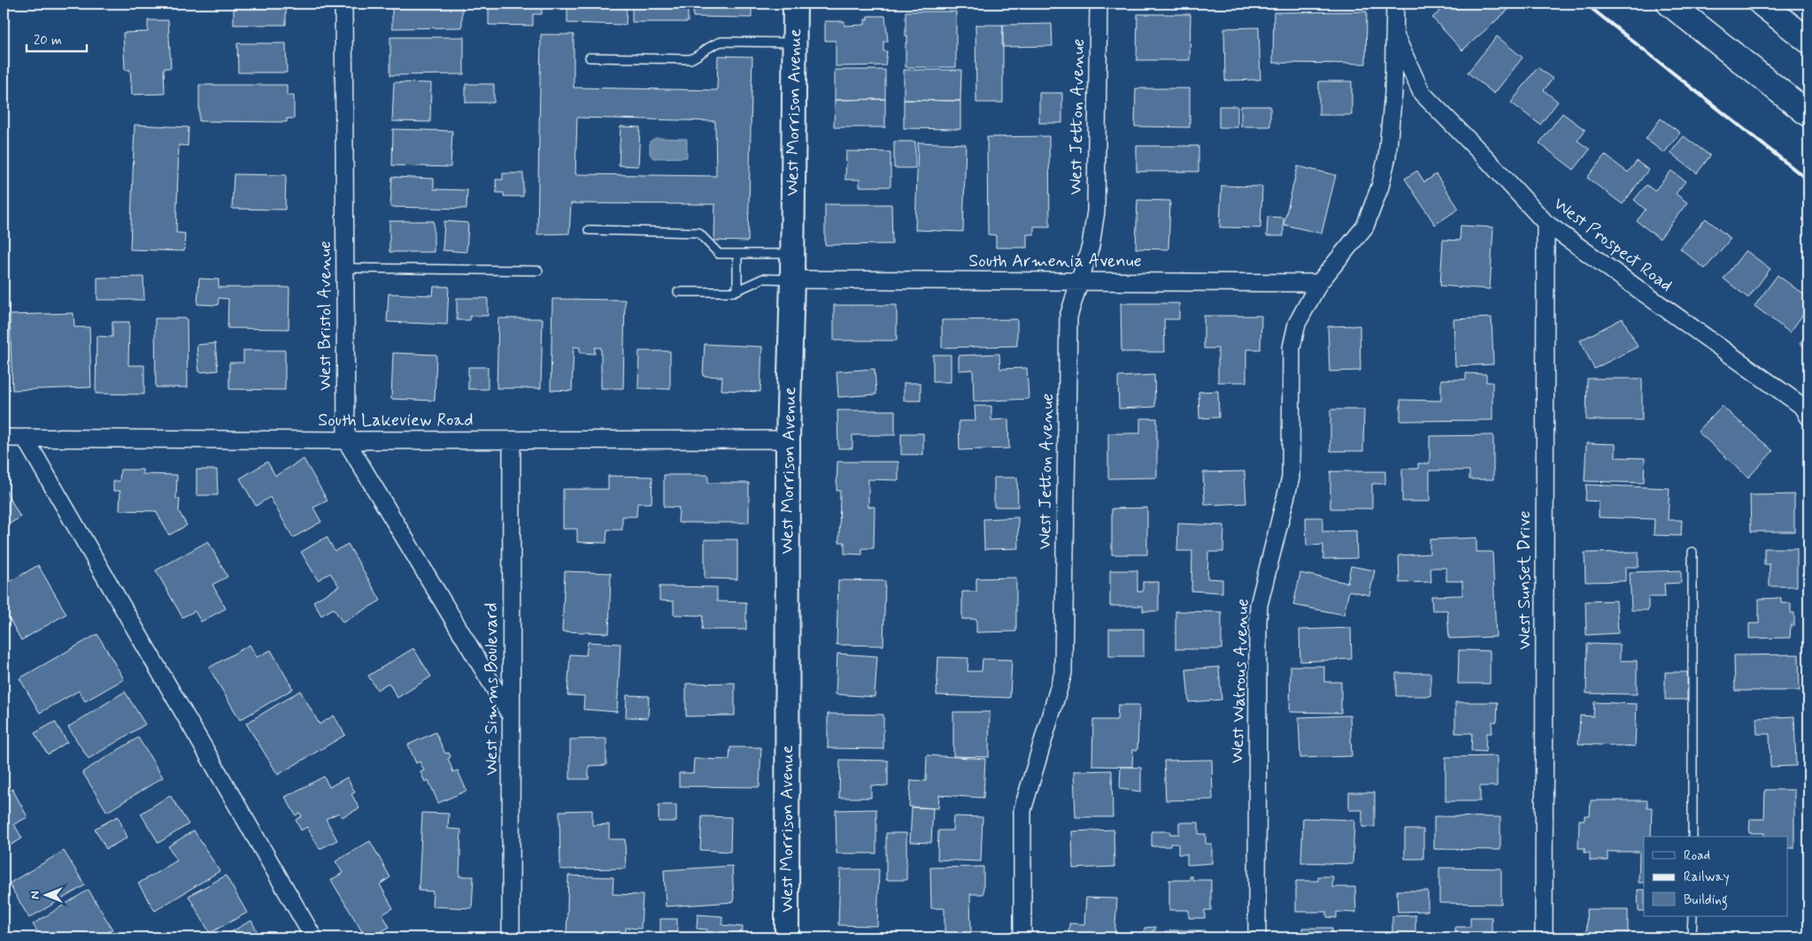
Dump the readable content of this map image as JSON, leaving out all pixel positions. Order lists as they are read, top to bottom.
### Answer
{
  "streets": {
    "street": [
      "West Morrison Avenue",
      "West Jetton Avenue",
      "West Prospect Road",
      "South Armenia Avenue",
      "West Bristol Avenue",
      "South Lakeview Road",
      "West Sunset Drive",
      "West Watrous Avenue",
      "West Simms Boulevard"
    ]
  },
  "crossings": [
    ["West Morrison Avenue", "South Armenia Avenue"],
    ["West Morrison Avenue", "South Lakeview Road"],
    ["West Jetton Avenue", "South Armenia Avenue"],
    ["West Prospect Road", "West Sunset Drive"],
    ["West Prospect Road", "West Watrous Avenue"],
    ["South Armenia Avenue", "West Watrous Avenue"],
    ["West Bristol Avenue", "South Lakeview Road"],
    ["South Lakeview Road", "West Simms Boulevard"]
  ],
  "legend": ["Road", "Railway", "Building"],
  "scale_bar": "20 m",
  "north": "left"
}
